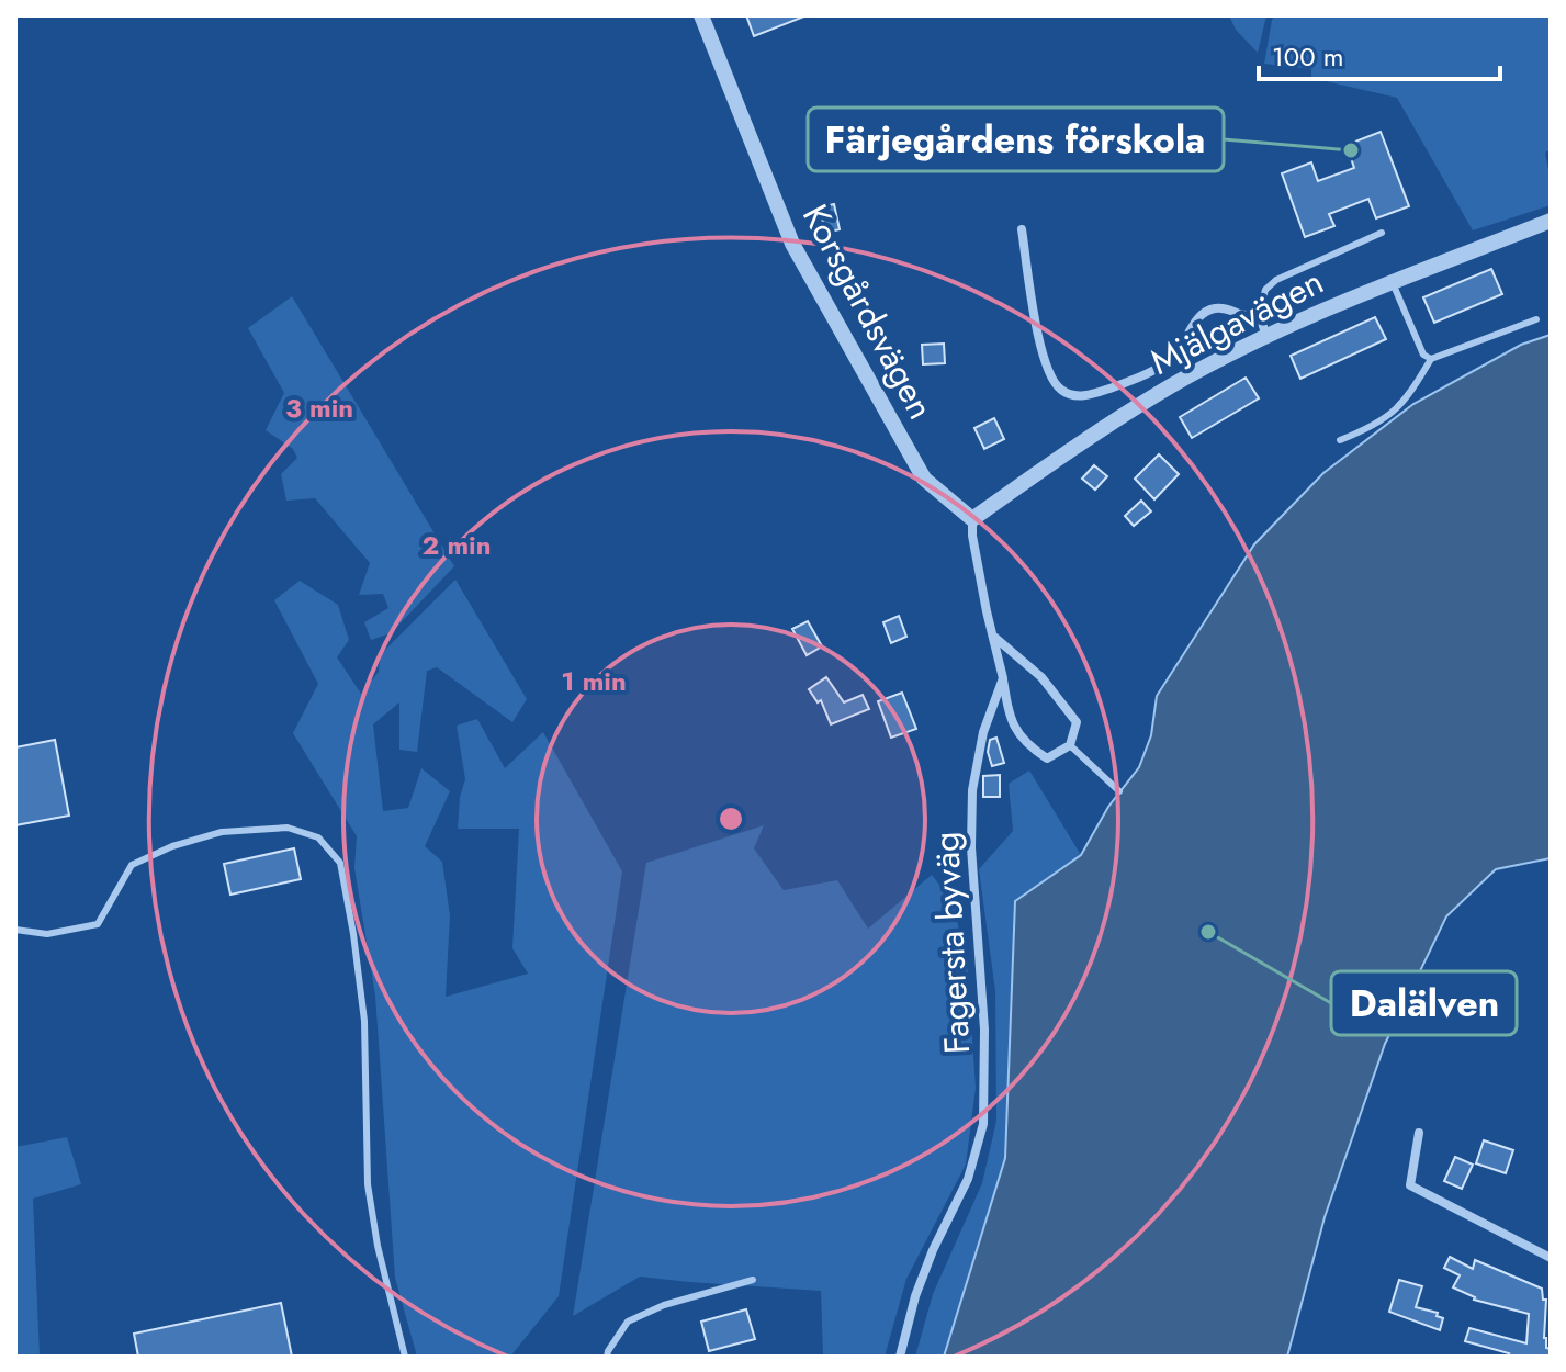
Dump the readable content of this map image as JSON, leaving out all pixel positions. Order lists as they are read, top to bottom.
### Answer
{
  "streets": {
    "street": ["Korsgårdsvägen", "Mjälgavägen", "Fagersta byväg"]
  },
  "crossings": [
    ["Korsgårdsvägen", "Mjälgavägen"]
  ],
  "places": ["Färjegårdens förskola", "Dalälven"],
  "scale_bar": "100 m",
  "rings": ["3 min", "2 min", "1 min"]
}
